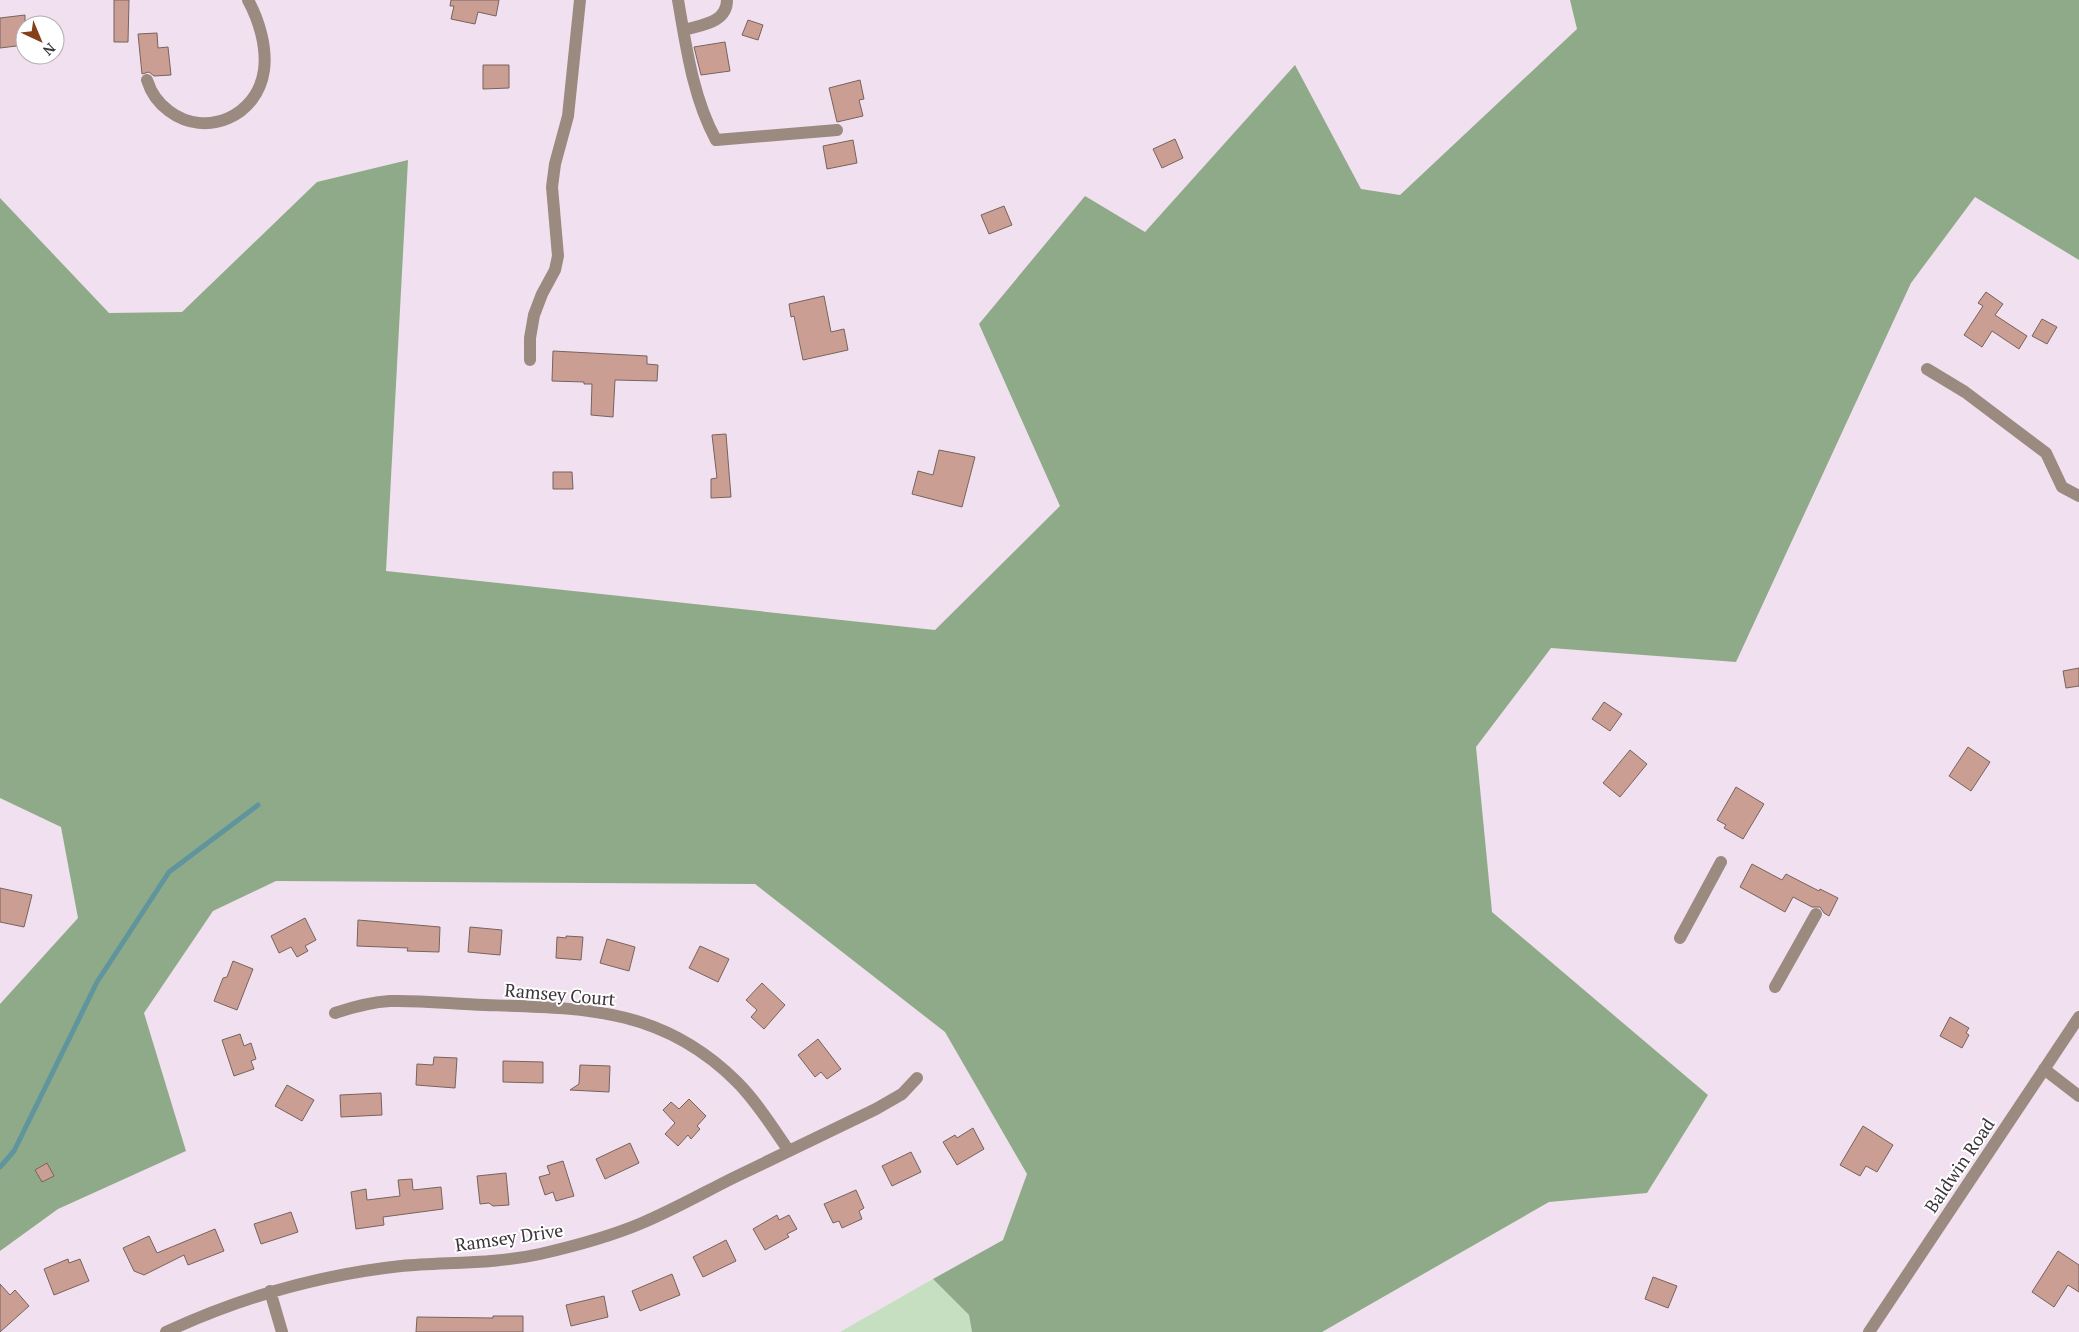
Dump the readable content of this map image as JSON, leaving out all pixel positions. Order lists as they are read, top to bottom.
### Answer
{
  "streets": {
    "street": ["Ramsey Court", "Baldwin Road", "Ramsey Drive"]
  },
  "crossings": [
    ["Ramsey Court", "Ramsey Drive"]
  ],
  "north": "bottom right"
}
